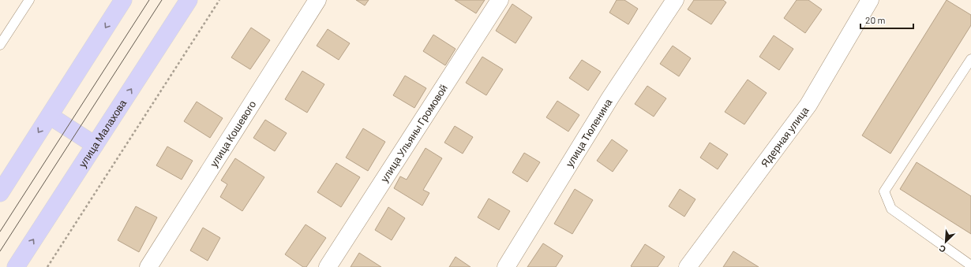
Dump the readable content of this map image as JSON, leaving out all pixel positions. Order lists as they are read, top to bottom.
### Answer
{
  "streets": {
    "main road": ["улица Малахова"],
    "street": [
      "улица Тюленина",
      "улица Кошевого",
      "улица Ульяны Громовой",
      "Ядерная улица"
    ]
  },
  "scale_bar": "20 m",
  "north": "bottom left"
}
